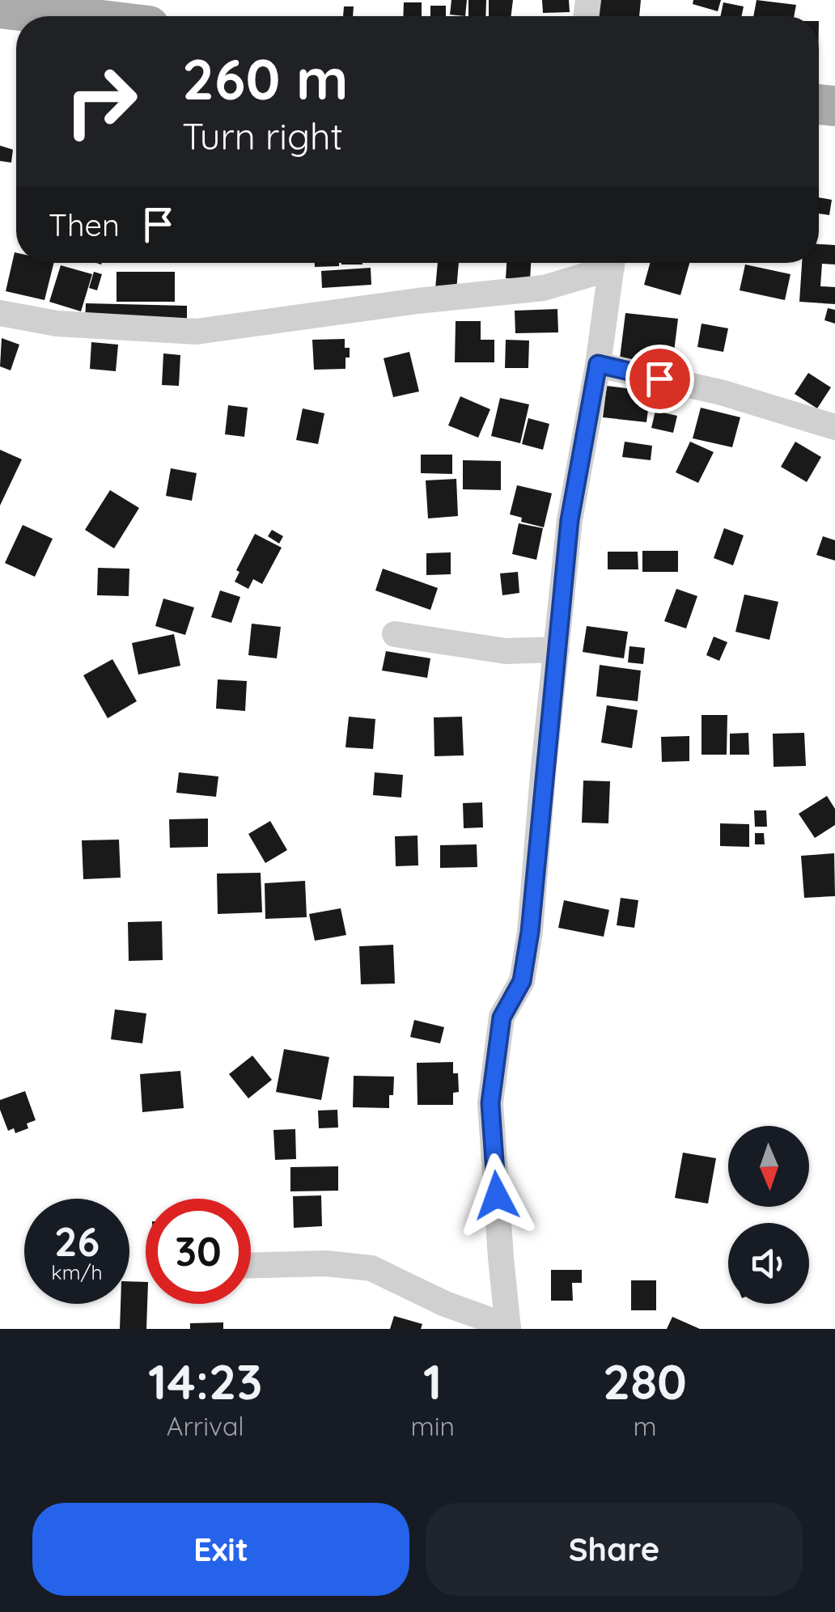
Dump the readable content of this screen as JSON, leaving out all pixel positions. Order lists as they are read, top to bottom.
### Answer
{
  "north": "bottom",
  "page": {
    "turn": ["260 m", "Turn right"],
    "then": "Then",
    "speed": "26 km/h",
    "limit": "30",
    "eta": [
      "14:23",
      "Arrival",
      "1",
      "min",
      "280",
      "m"
    ],
    "buttons": ["Exit", "Share"]
  }
}
